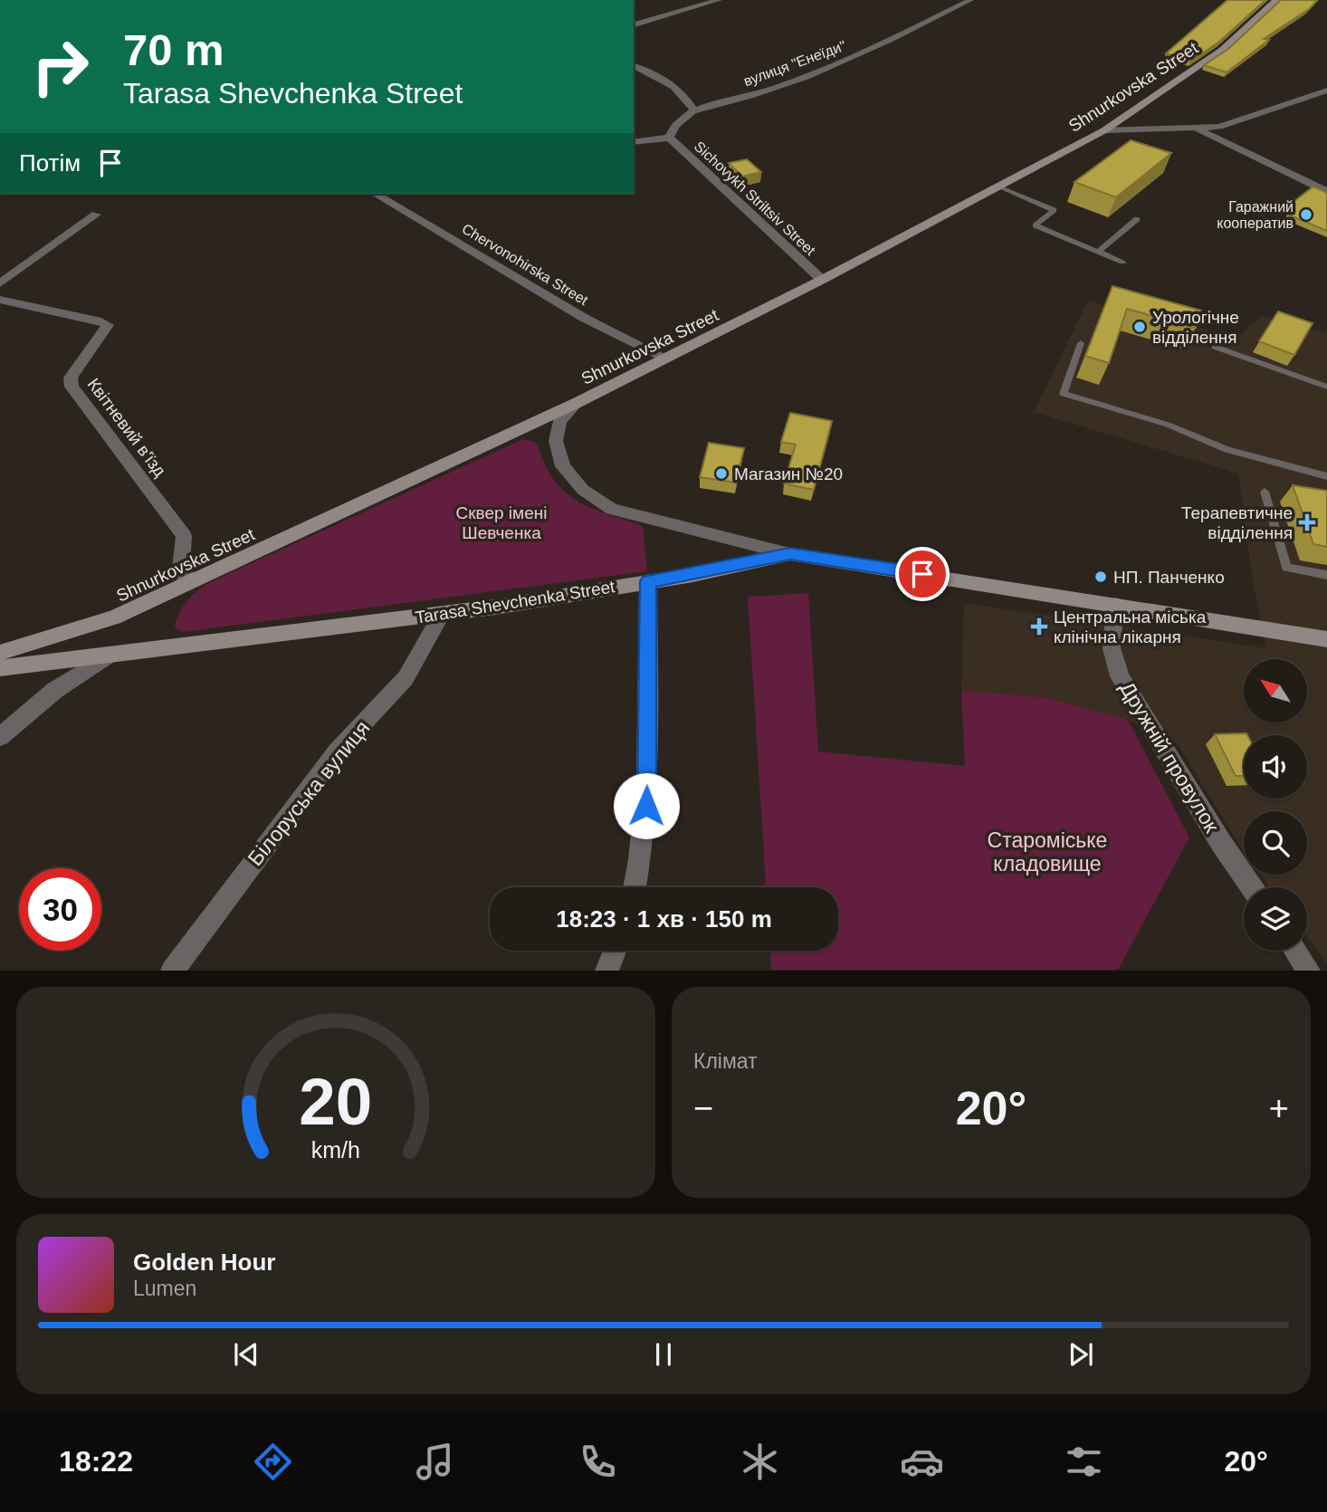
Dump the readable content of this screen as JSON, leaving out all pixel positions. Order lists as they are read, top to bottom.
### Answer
{
  "streets": {
    "street": [
      "вулиця \"Енеїди\"",
      "Shnurkovska Street",
      "Sichovykh Striltsiv Street",
      "Chervonohirska Street",
      "Квітневий в'їзд",
      "Tarasa Shevchenka Street",
      "Дружній провулок",
      "Білоруська вулиця"
    ]
  },
  "crossings": [
    ["Shnurkovska Street", "Sichovykh Striltsiv Street"],
    ["Shnurkovska Street", "Chervonohirska Street"],
    ["Shnurkovska Street", "Квітневий в'їзд"],
    ["Tarasa Shevchenka Street", "Дружній провулок"],
    ["Tarasa Shevchenka Street", "Білоруська вулиця"]
  ],
  "parks": ["Сквер імені Шевченка", "Староміське кладовище"],
  "places": {
    "other": [
      "Гаражний кооператив",
      "Урологічне відділення",
      "Магазин №20",
      "НП. Панченко"
    ],
    "health": ["Терапевтичне відділення", "Центральна міська клінічна лікарня"]
  },
  "north": "top left",
  "page": {
    "turn": ["70 m", "Tarasa Shevchenka Street"],
    "then": "Потім",
    "limit": "30",
    "trip": "18:23 · 1 хв · 150 m",
    "tile": "Клімат",
    "heat": ["−", "20°", "+"],
    "song": ["Golden Hour", "Lumen"],
    "tabs": ["18:22", "20°"],
    "gauge": ["20", "km/h"]
  }
}
